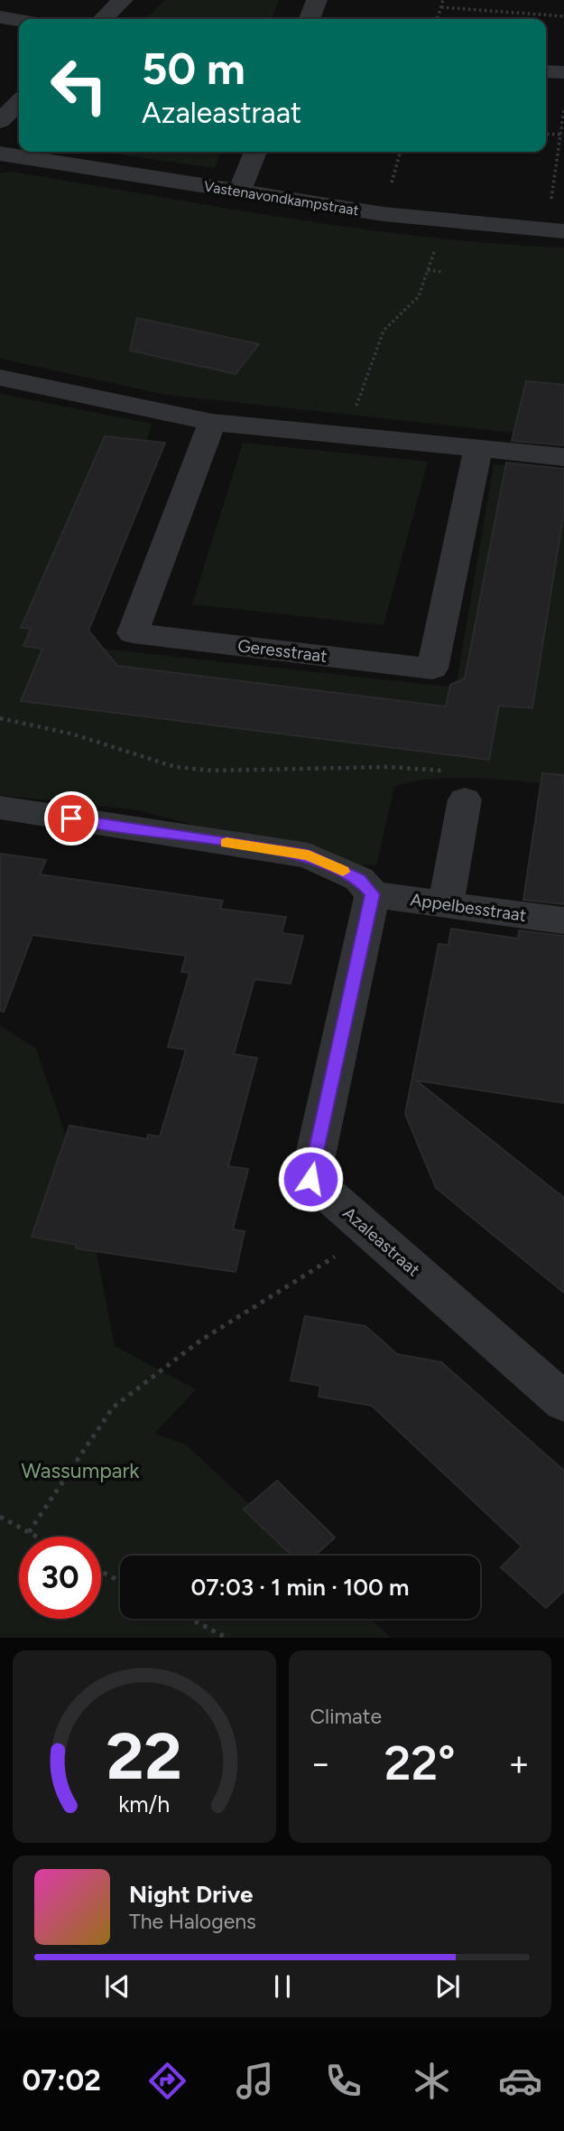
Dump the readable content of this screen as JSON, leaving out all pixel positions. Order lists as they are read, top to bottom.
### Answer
{
  "streets": {
    "street": [
      "Vastenavondkampstraat",
      "Geresstraat",
      "Appelbesstraat",
      "Azaleastraat"
    ]
  },
  "crossings": [
    ["Appelbesstraat", "Azaleastraat"]
  ],
  "parks": ["Wassumpark"],
  "page": {
    "turn": ["50 m", "Azaleastraat"],
    "limit": "30",
    "trip": "07:03 · 1 min · 100 m",
    "tile": "Climate",
    "heat": ["−", "22°", "+"],
    "song": ["Night Drive", "The Halogens"],
    "tabs": "07:02",
    "gauge": ["22", "km/h"]
  }
}
